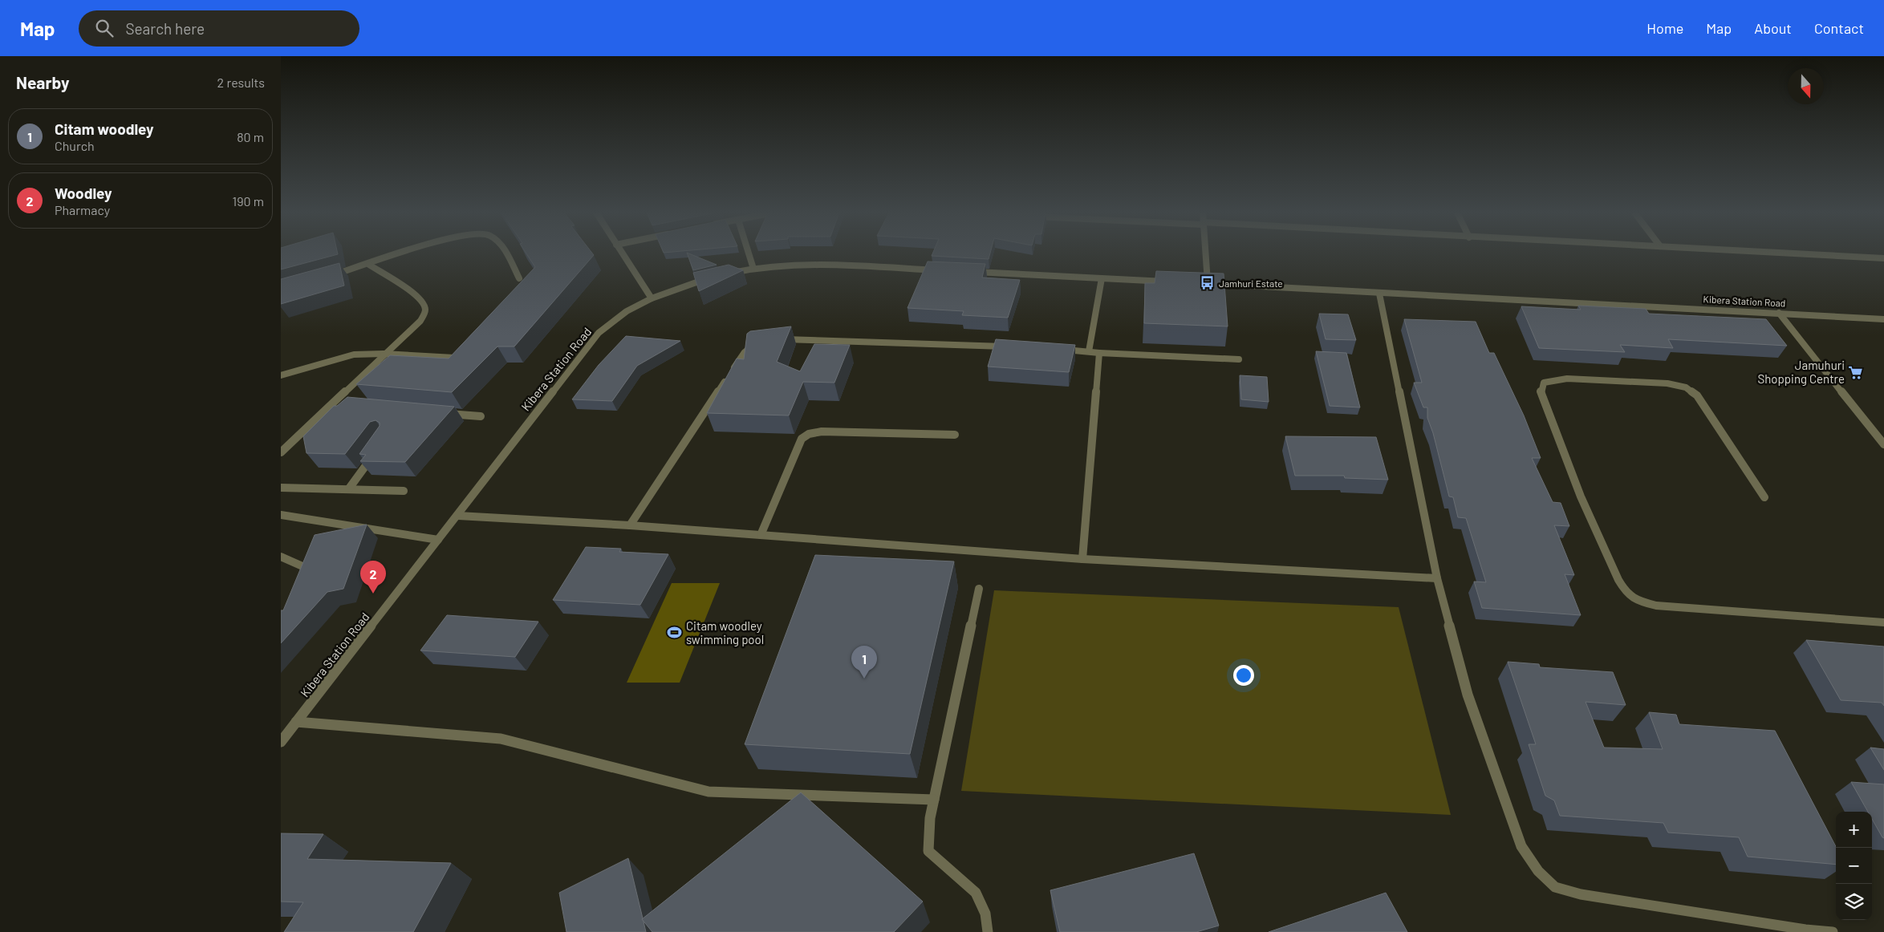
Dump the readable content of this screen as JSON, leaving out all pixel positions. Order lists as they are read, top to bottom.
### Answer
{
  "streets": {
    "street": ["Kibera Station Road"]
  },
  "places": {
    "bus stop": ["Jamhuri Estate"],
    "supermarket": ["Jamuhuri Shopping Centre"],
    "sports": ["Citam woodley swimming pool"]
  },
  "north": "bottom",
  "page": {
    "header": "Map",
    "search": "Search here",
    "nav": [
      "Home",
      "Map",
      "About",
      "Contact"
    ],
    "heading": ["Nearby", "2 results"],
    "list": [
      {
        "mark": "1",
        "name": "Citam woodley",
        "note": "Church",
        "value": "80 m"
      },
      {
        "mark": "2",
        "name": "Woodley",
        "note": "Pharmacy",
        "value": "190 m"
      }
    ],
    "pins": ["2", "1"],
    "map_buttons": ["+", "−"]
  }
}
